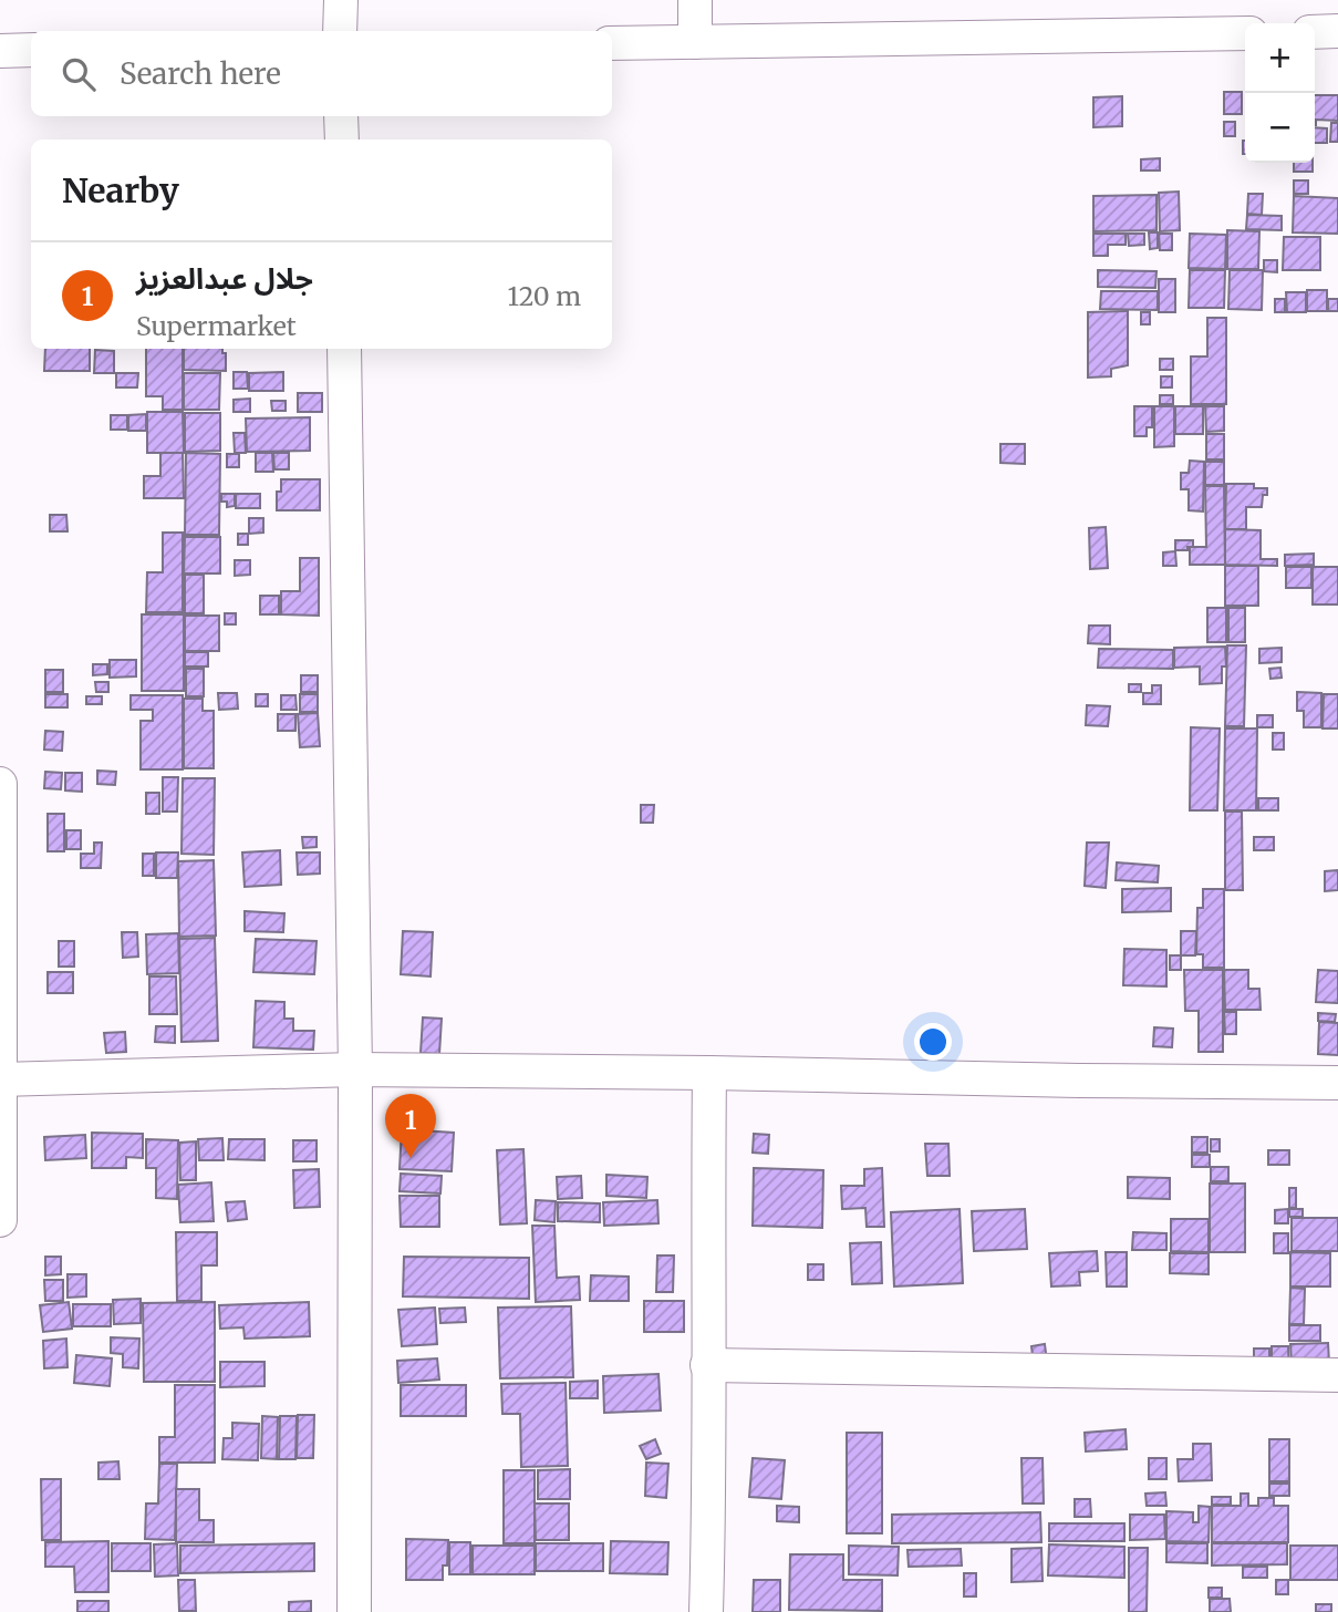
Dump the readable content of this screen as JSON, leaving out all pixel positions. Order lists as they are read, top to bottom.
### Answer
{
  "page": {
    "map_buttons": ["+", "−"],
    "search": "Search here",
    "heading": "Nearby",
    "list": [
      {
        "mark": "1",
        "name": "جلال عبدالعزيز",
        "note": "Supermarket",
        "value": "120 m"
      }
    ],
    "pins": "1"
  }
}
